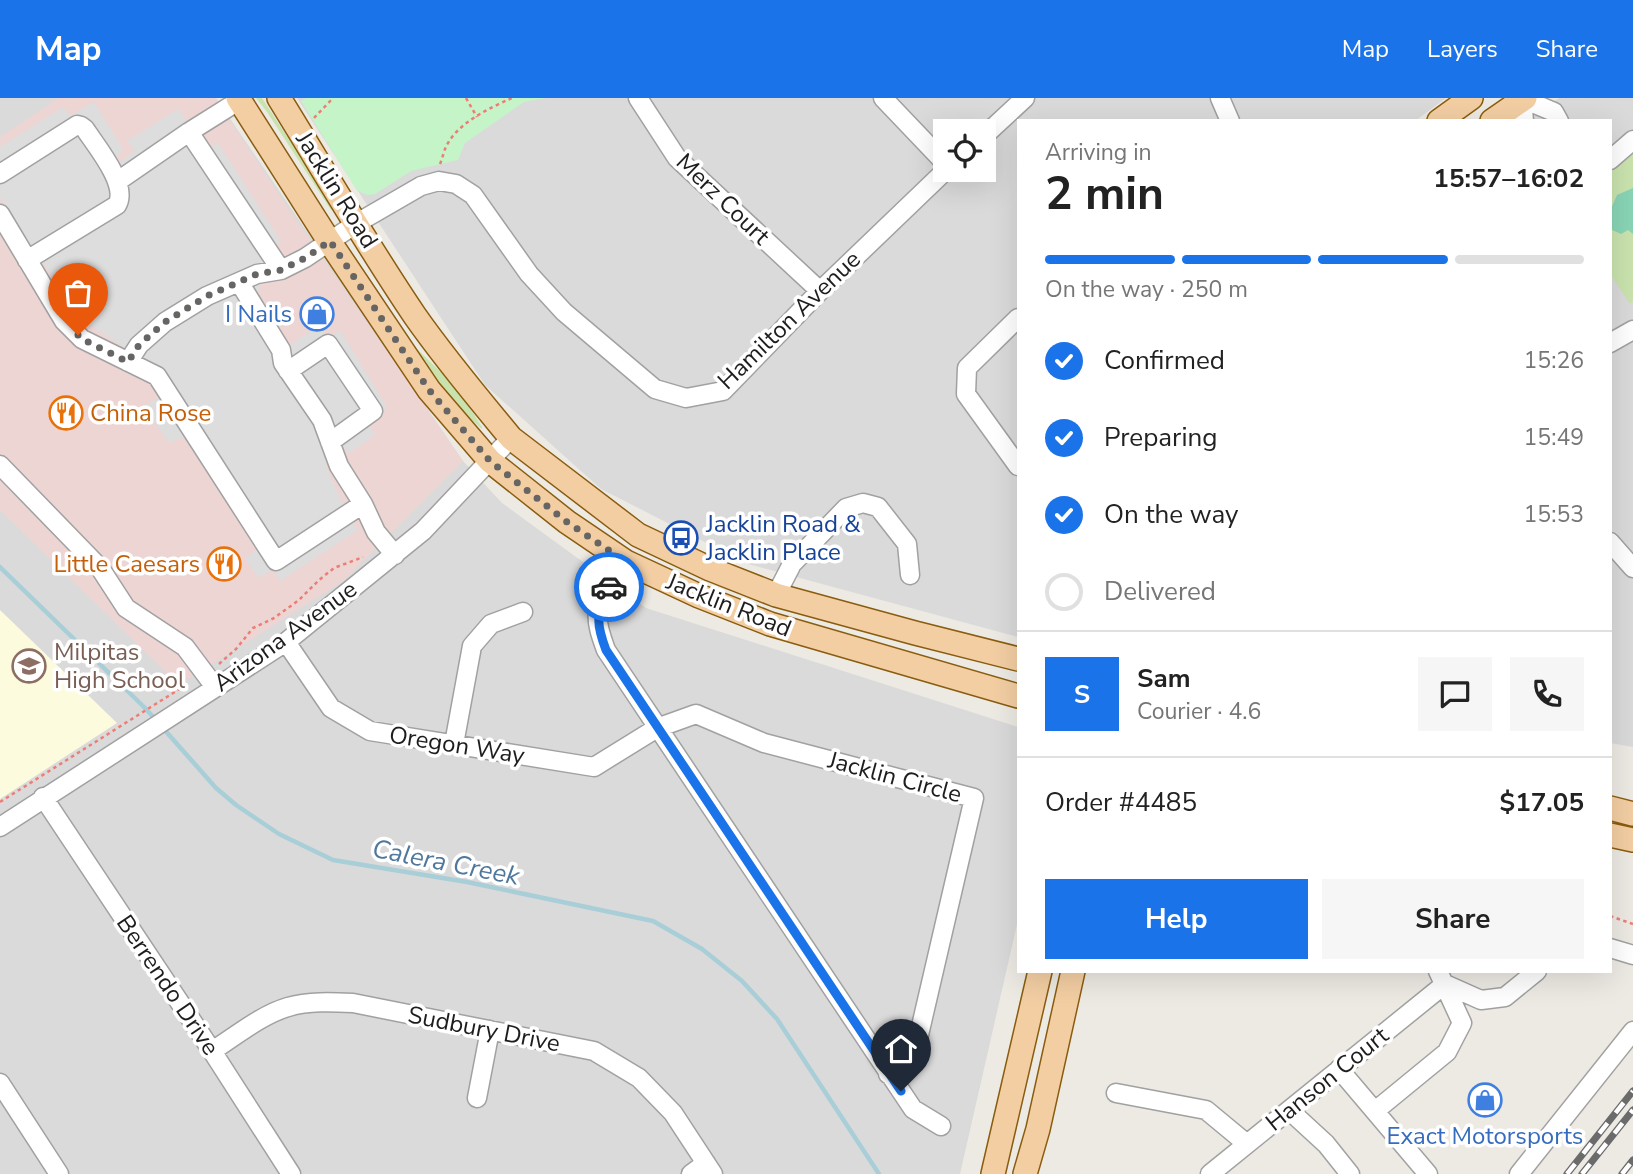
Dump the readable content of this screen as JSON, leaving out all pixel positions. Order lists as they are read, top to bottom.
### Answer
{
  "streets": {
    "main road": ["Jacklin Road"],
    "street": [
      "Merz Court",
      "Hamilton Avenue",
      "Arizona Avenue",
      "Oregon Way",
      "Jacklin Circle",
      "Berrendo Drive",
      "Sudbury Drive",
      "Hanson Court"
    ]
  },
  "crossings": [
    ["Jacklin Road", "Arizona Avenue"],
    ["Merz Court", "Hamilton Avenue"],
    ["Arizona Avenue", "Oregon Way"],
    ["Arizona Avenue", "Berrendo Drive"],
    ["Oregon Way", "Jacklin Circle"],
    ["Berrendo Drive", "Sudbury Drive"]
  ],
  "water": ["Calera Creek"],
  "places": {
    "shop": ["I Nails", "Exact Motorsports"],
    "restaurant": ["China Rose", "Little Caesars"],
    "bus stop": ["Jacklin Road & Jacklin Place"],
    "school or university": ["Milpitas High School"]
  },
  "page": {
    "header": "Map",
    "nav": ["Map", "Layers", "Share"],
    "heading": ["2 min", "Arriving in", "15:57–16:02"],
    "panel": [
      "Sam",
      "Courier · 4.6",
      "Order #4485",
      "$17.05"
    ],
    "bar": "On the way · 250 m",
    "list": [
      ["Confirmed", "15:26"],
      ["Preparing", "15:49"],
      ["On the way", "15:53"],
      "Delivered"
    ],
    "round": "S",
    "buttons": ["Help", "Share"]
  }
}
